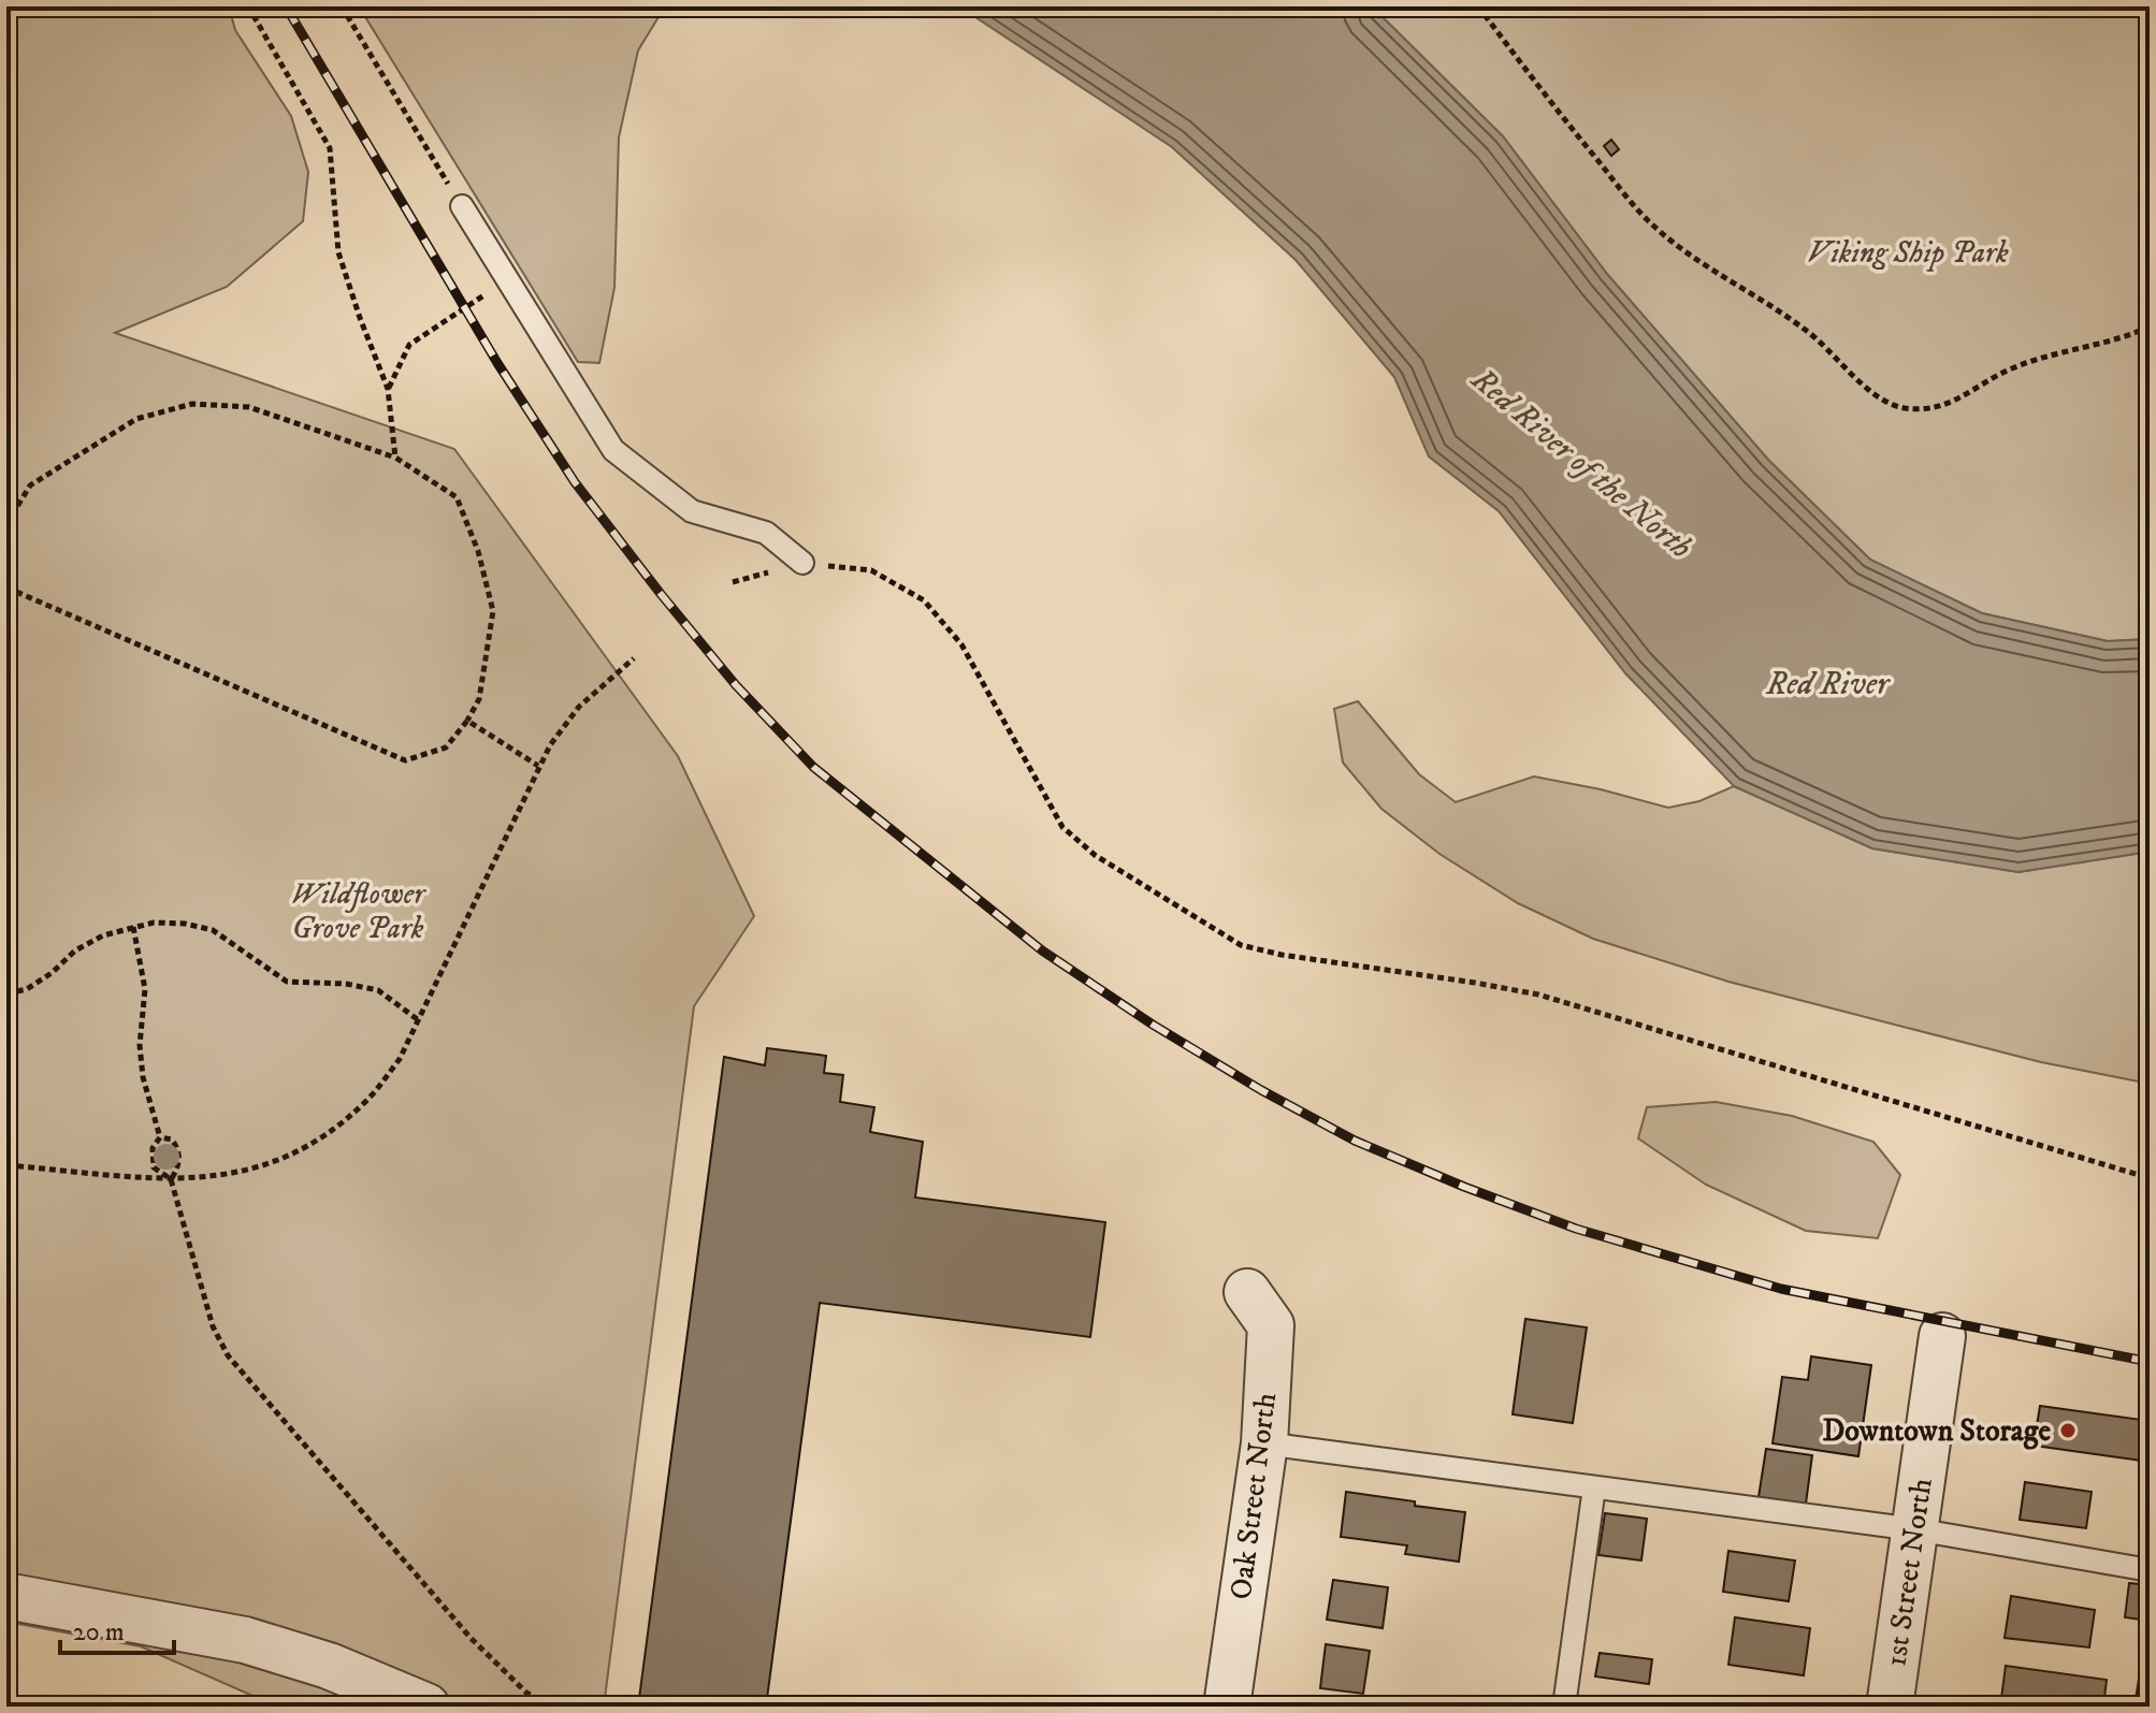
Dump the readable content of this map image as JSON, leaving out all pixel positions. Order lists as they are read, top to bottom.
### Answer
{
  "streets": {
    "street": ["Oak Street North", "1st Street North"]
  },
  "water": ["Red River of the North", "Red River"],
  "parks": ["Viking Ship Park", "Wildflower Grove Park"],
  "places": ["Downtown Storage"],
  "scale_bar": "20 m"
}
